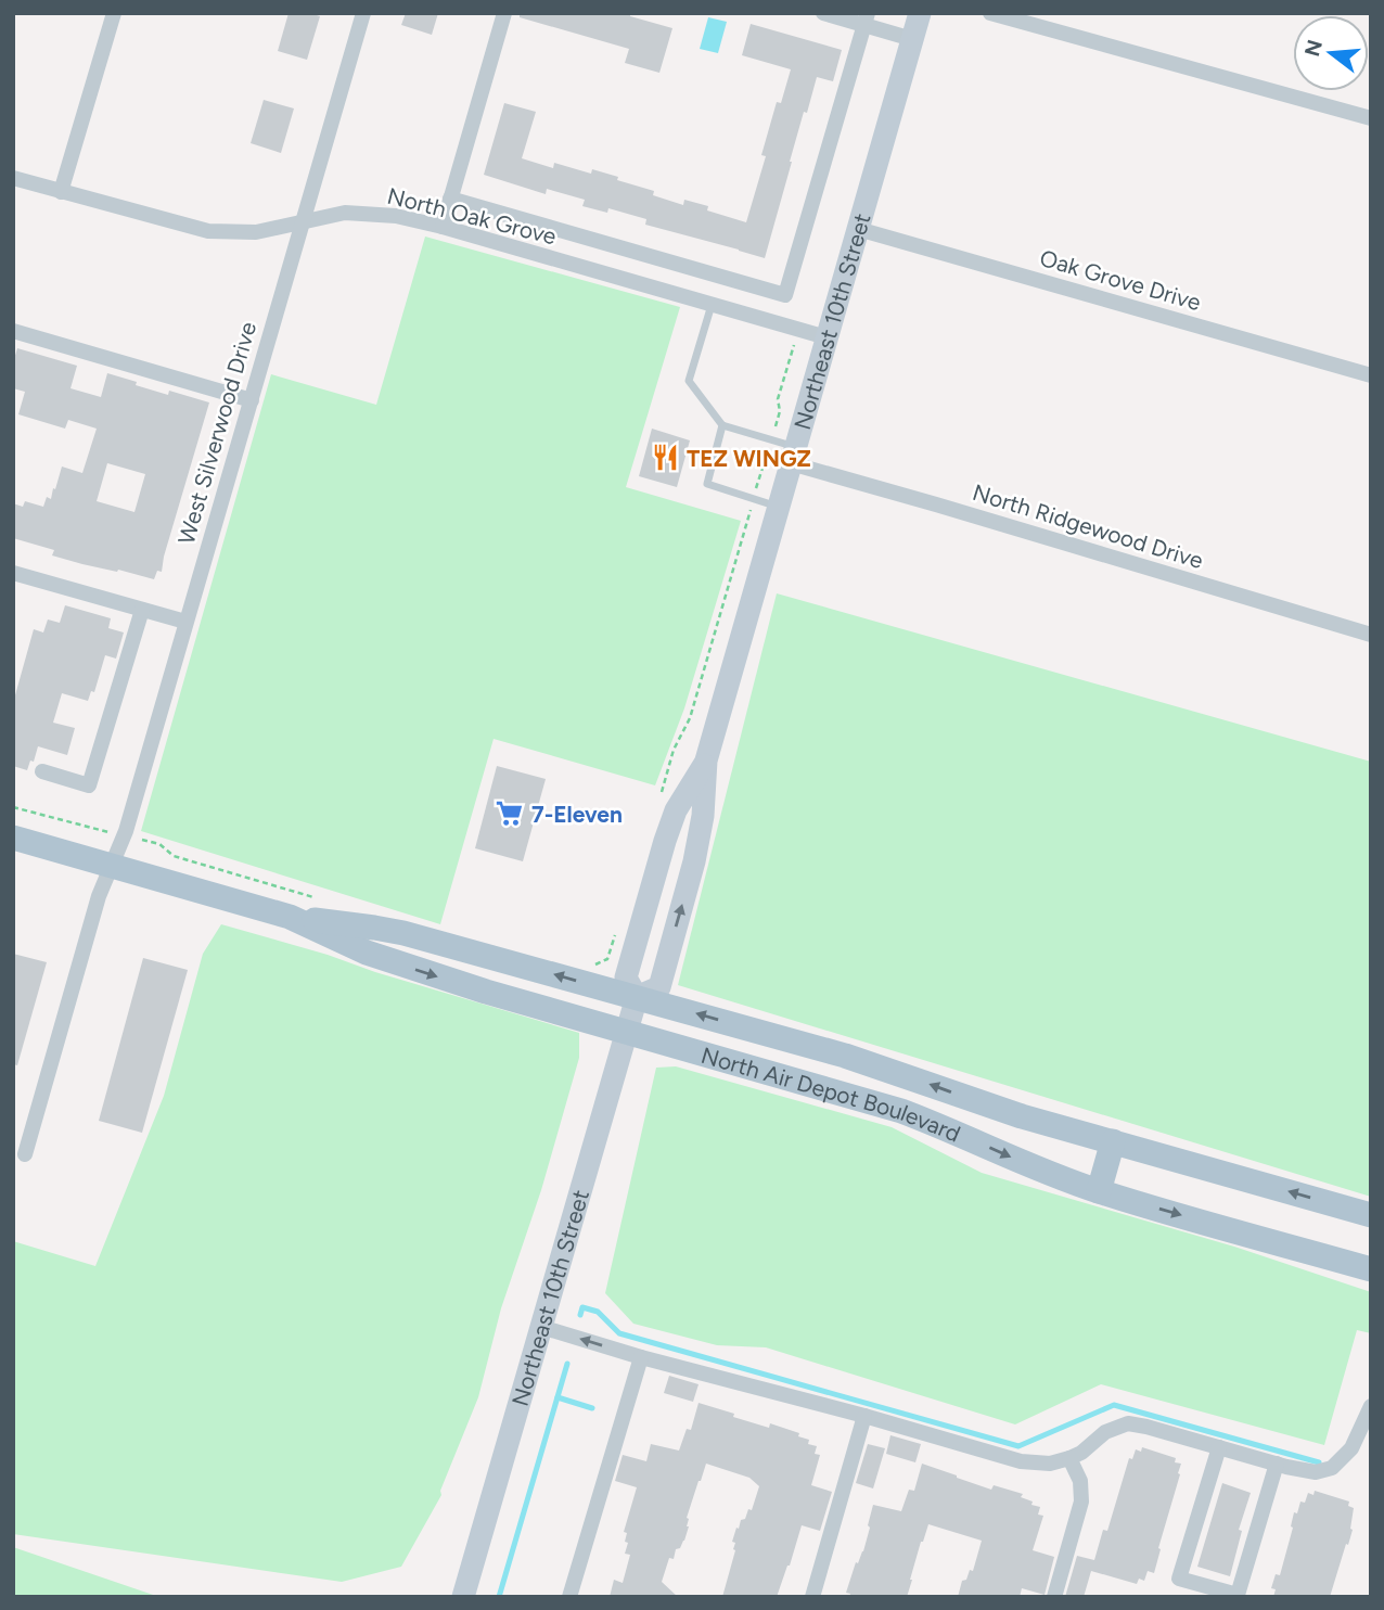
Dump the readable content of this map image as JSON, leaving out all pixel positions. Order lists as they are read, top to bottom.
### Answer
{
  "streets": {
    "main road": ["Northeast 10th Street", "North Air Depot Boulevard"],
    "street": [
      "North Oak Grove",
      "Oak Grove Drive",
      "West Silverwood Drive",
      "North Ridgewood Drive"
    ]
  },
  "crossings": [
    ["North Oak Grove", "Northeast 10th Street"],
    ["North Oak Grove", "West Silverwood Drive"],
    ["Oak Grove Drive", "Northeast 10th Street"],
    ["Northeast 10th Street", "North Ridgewood Drive"],
    ["Northeast 10th Street", "North Air Depot Boulevard"],
    ["West Silverwood Drive", "North Air Depot Boulevard"]
  ],
  "places": {
    "restaurant": ["TEZ WINGZ"],
    "supermarket": ["7-Eleven"]
  },
  "north": "left"
}
